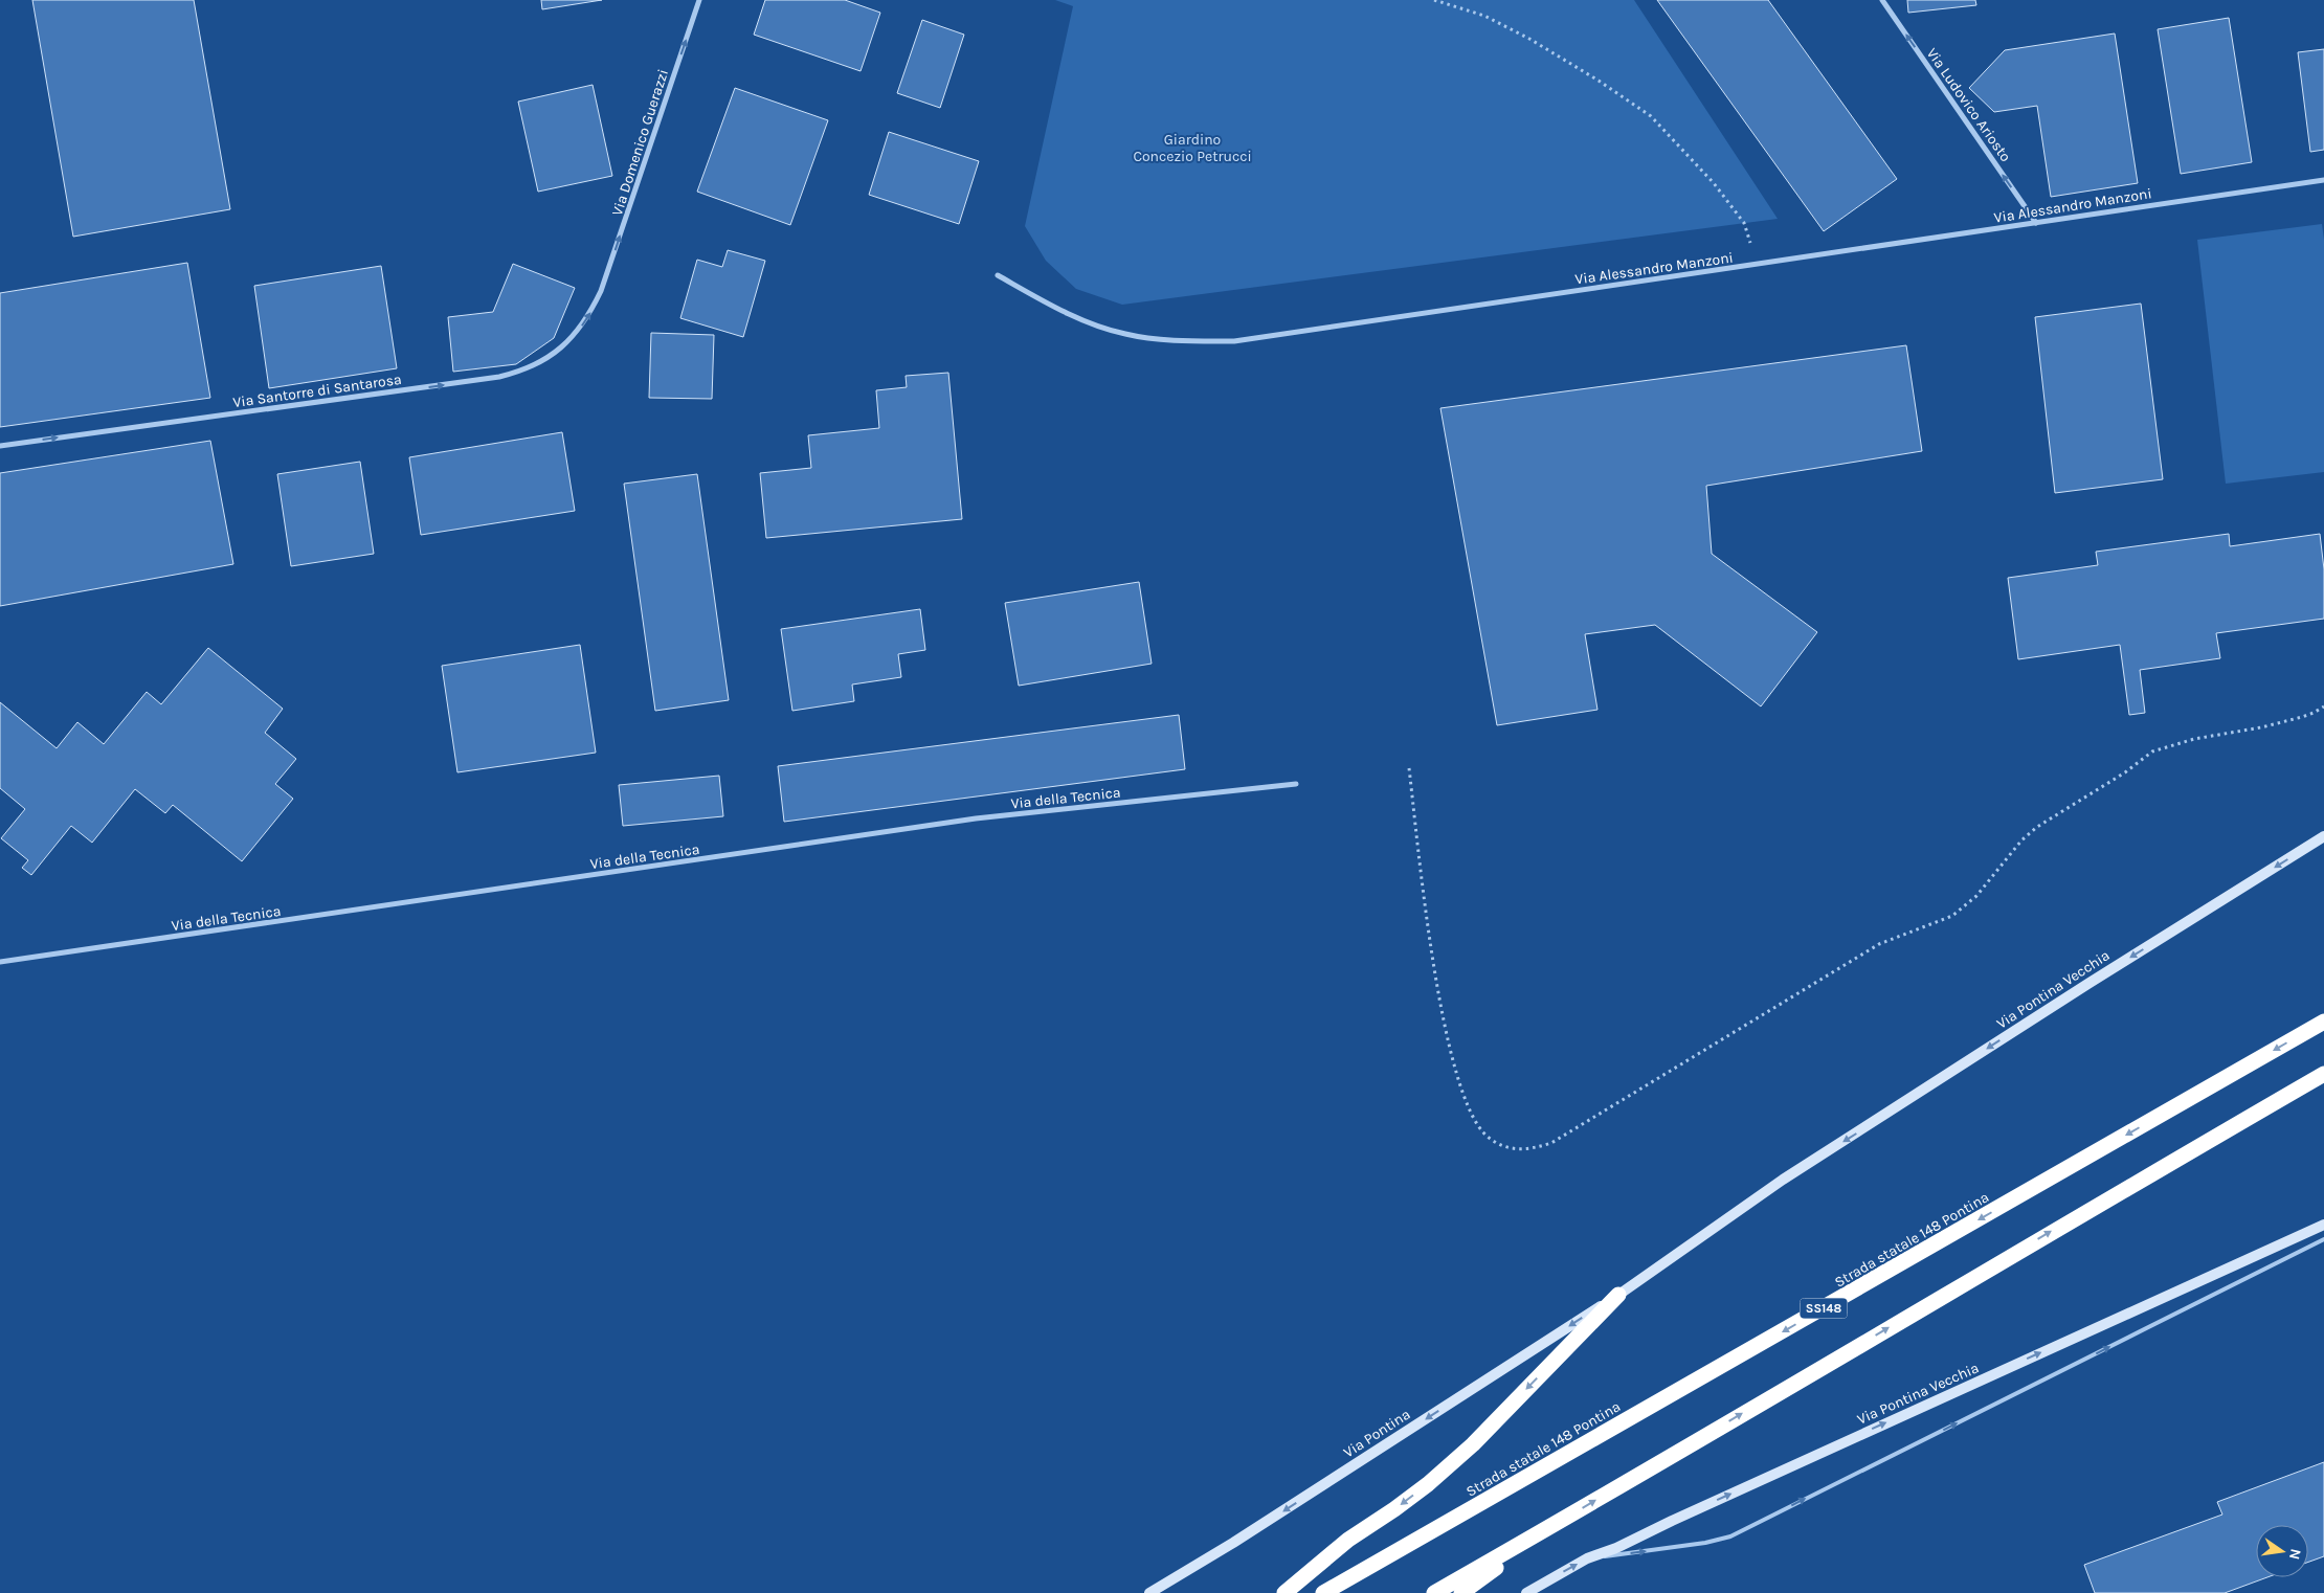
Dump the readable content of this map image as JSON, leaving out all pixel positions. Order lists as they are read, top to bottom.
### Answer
{
  "streets": {
    "highway": ["Strada statale 148 Pontina", "SS148"],
    "street": [
      "Via Ludovico Ariosto",
      "Via Domenico Guerazzi",
      "Via Alessandro Manzoni",
      "Via Santorre di Santarosa",
      "Via della Tecnica",
      "Via Pontina Vecchia",
      "Via Pontina"
    ]
  },
  "crossings": [
    ["Via Ludovico Ariosto", "Via Alessandro Manzoni"],
    ["Via Domenico Guerazzi", "Via Santorre di Santarosa"],
    ["Via Pontina Vecchia", "Via Pontina"]
  ],
  "one_way": [
    "Via Ludovico Ariosto",
    "Via Domenico Guerazzi",
    "Via Santorre di Santarosa",
    "Via Pontina"
  ],
  "parks": ["Giardino Concezio Petrucci"],
  "north": "right"
}
